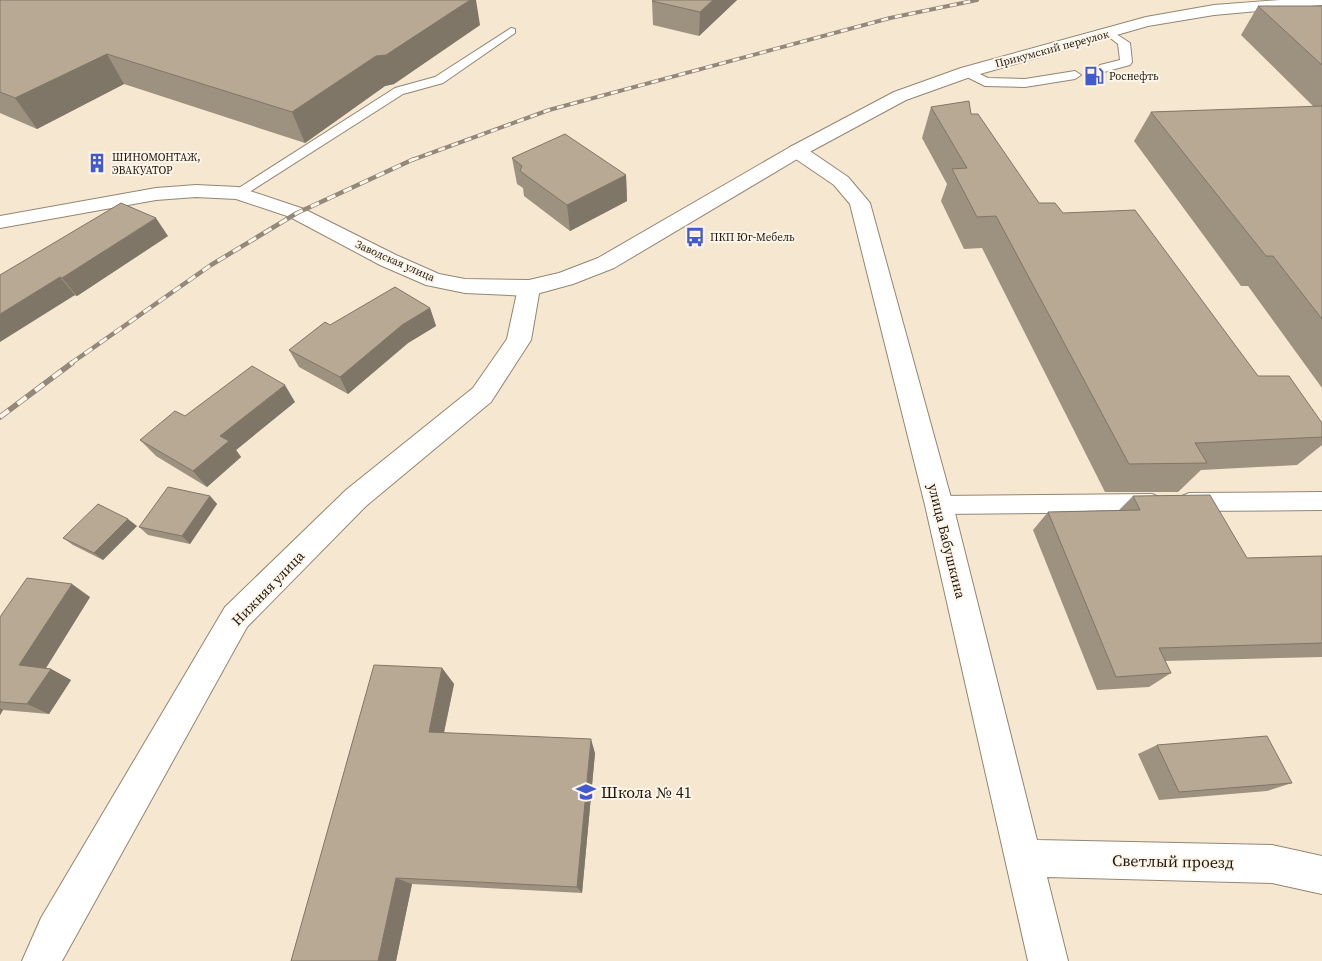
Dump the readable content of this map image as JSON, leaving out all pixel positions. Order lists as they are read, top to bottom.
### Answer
{
  "streets": {
    "main road": [
      "Прикумский переулок",
      "Заводская улица",
      "улица Бабушкина",
      "Нижняя улица",
      "Светлый проезд"
    ]
  },
  "crossings": [
    ["Прикумский переулок", "Заводская улица"],
    ["Прикумский переулок", "улица Бабушкина"],
    ["Заводская улица", "улица Бабушкина"],
    ["Заводская улица", "Нижняя улица"],
    ["улица Бабушкина", "Светлый проезд"]
  ],
  "places": {
    "fuel station": ["Роснефть"],
    "building": ["ШИНОМОНТАЖ, ЭВАКУАТОР"],
    "bus stop": ["ПКП Юг-Мебель"],
    "school or university": ["Школа № 41"]
  }
}
